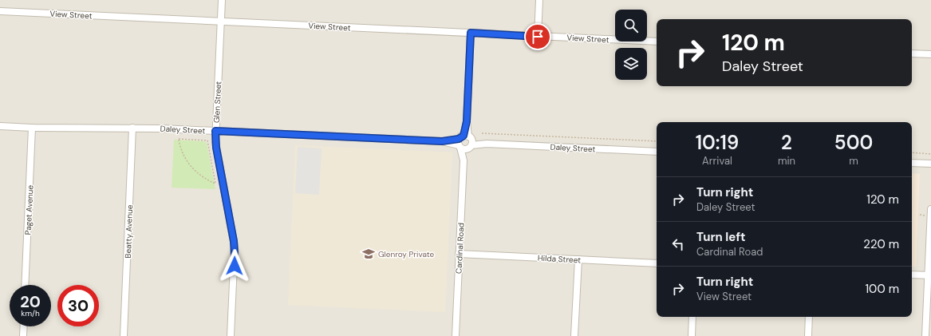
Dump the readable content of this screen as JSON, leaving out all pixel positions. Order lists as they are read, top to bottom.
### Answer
{
  "streets": {
    "street": [
      "View Street",
      "Glen Street",
      "Daley Street",
      "Paget Avenue",
      "Beatty Avenue",
      "Cardinal Road",
      "Hilda Street"
    ]
  },
  "crossings": [
    ["View Street", "Glen Street"],
    ["View Street", "Cardinal Road"],
    ["Glen Street", "Daley Street"],
    ["Daley Street", "Paget Avenue"],
    ["Daley Street", "Beatty Avenue"],
    ["Daley Street", "Cardinal Road"],
    ["Cardinal Road", "Hilda Street"]
  ],
  "places": {
    "school or university": ["Glenroy Private"]
  },
  "page": {
    "turn": ["120 m", "Daley Street"],
    "eta": [
      "10:19",
      "Arrival",
      "2",
      "min",
      "500",
      "m"
    ],
    "list": [
      {
        "name": "Turn right",
        "note": "Daley Street",
        "value": "120 m"
      },
      {
        "name": "Turn left",
        "note": "Cardinal Road",
        "value": "220 m"
      },
      {
        "name": "Turn right",
        "note": "View Street",
        "value": "100 m"
      }
    ],
    "speed": "20 km/h",
    "limit": "30"
  }
}
